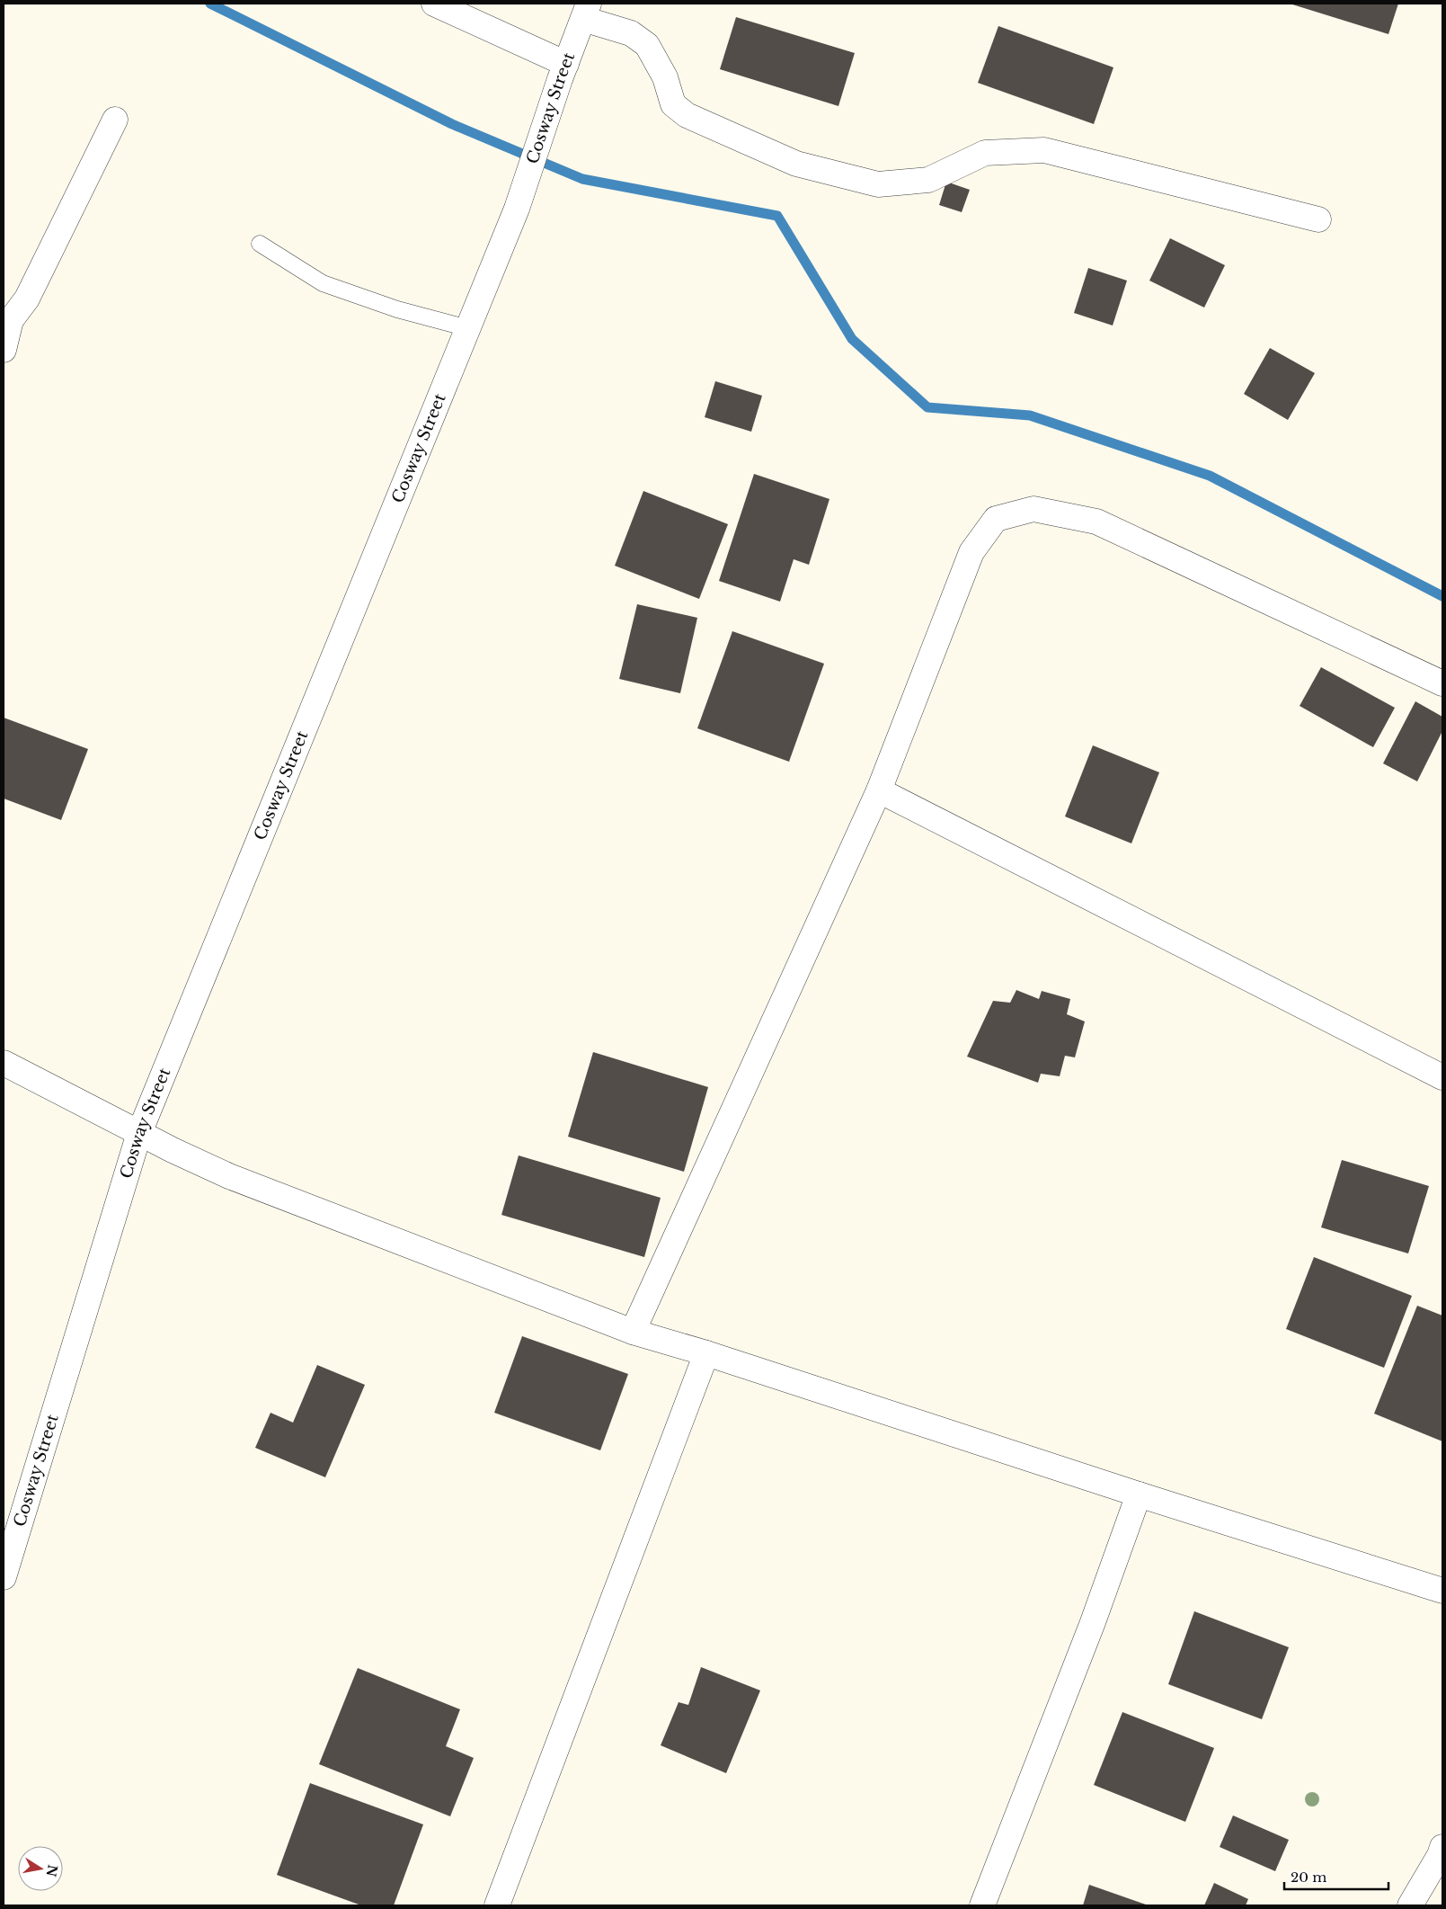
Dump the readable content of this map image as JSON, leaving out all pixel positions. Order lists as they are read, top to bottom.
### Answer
{
  "streets": {
    "street": ["Cosway Street"]
  },
  "scale_bar": "20 m",
  "north": "right"
}
